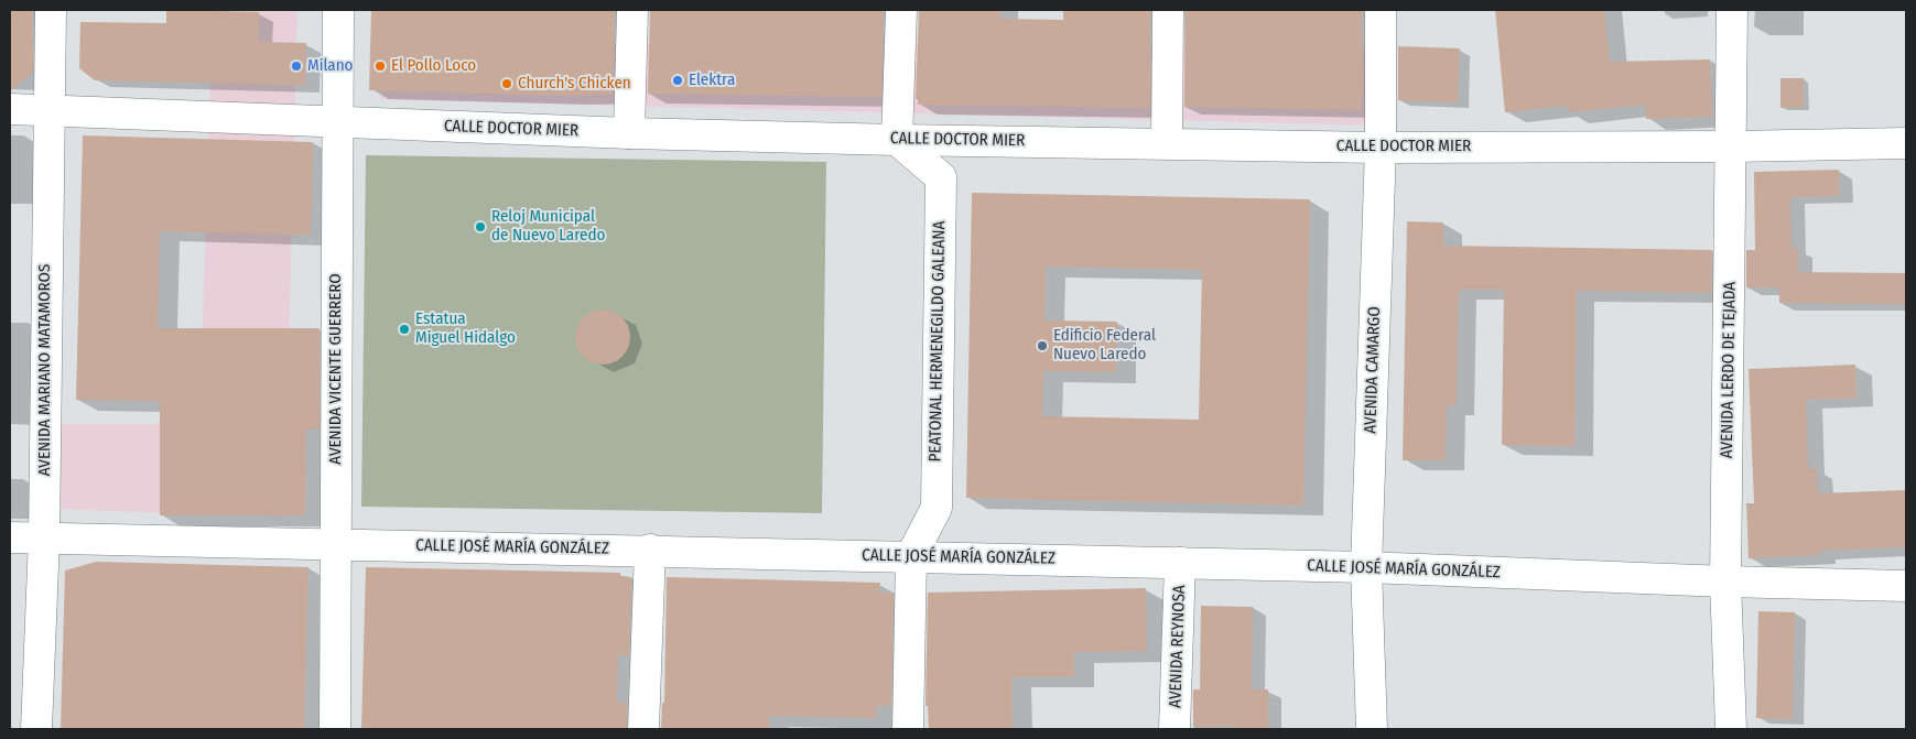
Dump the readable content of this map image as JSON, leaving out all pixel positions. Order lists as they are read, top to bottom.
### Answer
{
  "streets": {
    "main road": [
      "CALLE DOCTOR MIER",
      "PEATONAL HERMENEGILDO GALEANA",
      "AVENIDA VICENTE GUERRERO",
      "AVENIDA MARIANO MATAMOROS",
      "AVENIDA CAMARGO",
      "AVENIDA LERDO DE TEJADA",
      "CALLE JOSÉ MARÍA GONZÁLEZ",
      "AVENIDA REYNOSA"
    ]
  },
  "crossings": [
    ["CALLE DOCTOR MIER", "PEATONAL HERMENEGILDO GALEANA"],
    ["CALLE DOCTOR MIER", "AVENIDA VICENTE GUERRERO"],
    ["CALLE DOCTOR MIER", "AVENIDA MARIANO MATAMOROS"],
    ["CALLE DOCTOR MIER", "AVENIDA CAMARGO"],
    ["CALLE DOCTOR MIER", "AVENIDA LERDO DE TEJADA"],
    ["PEATONAL HERMENEGILDO GALEANA", "CALLE JOSÉ MARÍA GONZÁLEZ"],
    ["AVENIDA VICENTE GUERRERO", "CALLE JOSÉ MARÍA GONZÁLEZ"],
    ["AVENIDA MARIANO MATAMOROS", "CALLE JOSÉ MARÍA GONZÁLEZ"],
    ["AVENIDA CAMARGO", "CALLE JOSÉ MARÍA GONZÁLEZ"],
    ["AVENIDA LERDO DE TEJADA", "CALLE JOSÉ MARÍA GONZÁLEZ"],
    ["CALLE JOSÉ MARÍA GONZÁLEZ", "AVENIDA REYNOSA"]
  ],
  "places": [
    "Milano",
    "El Pollo Loco",
    "Elektra",
    "Church's Chicken",
    "Reloj Municipal de Nuevo Laredo",
    "Estatua Miguel Hidalgo",
    "Edificio Federal Nuevo Laredo"
  ]
}
